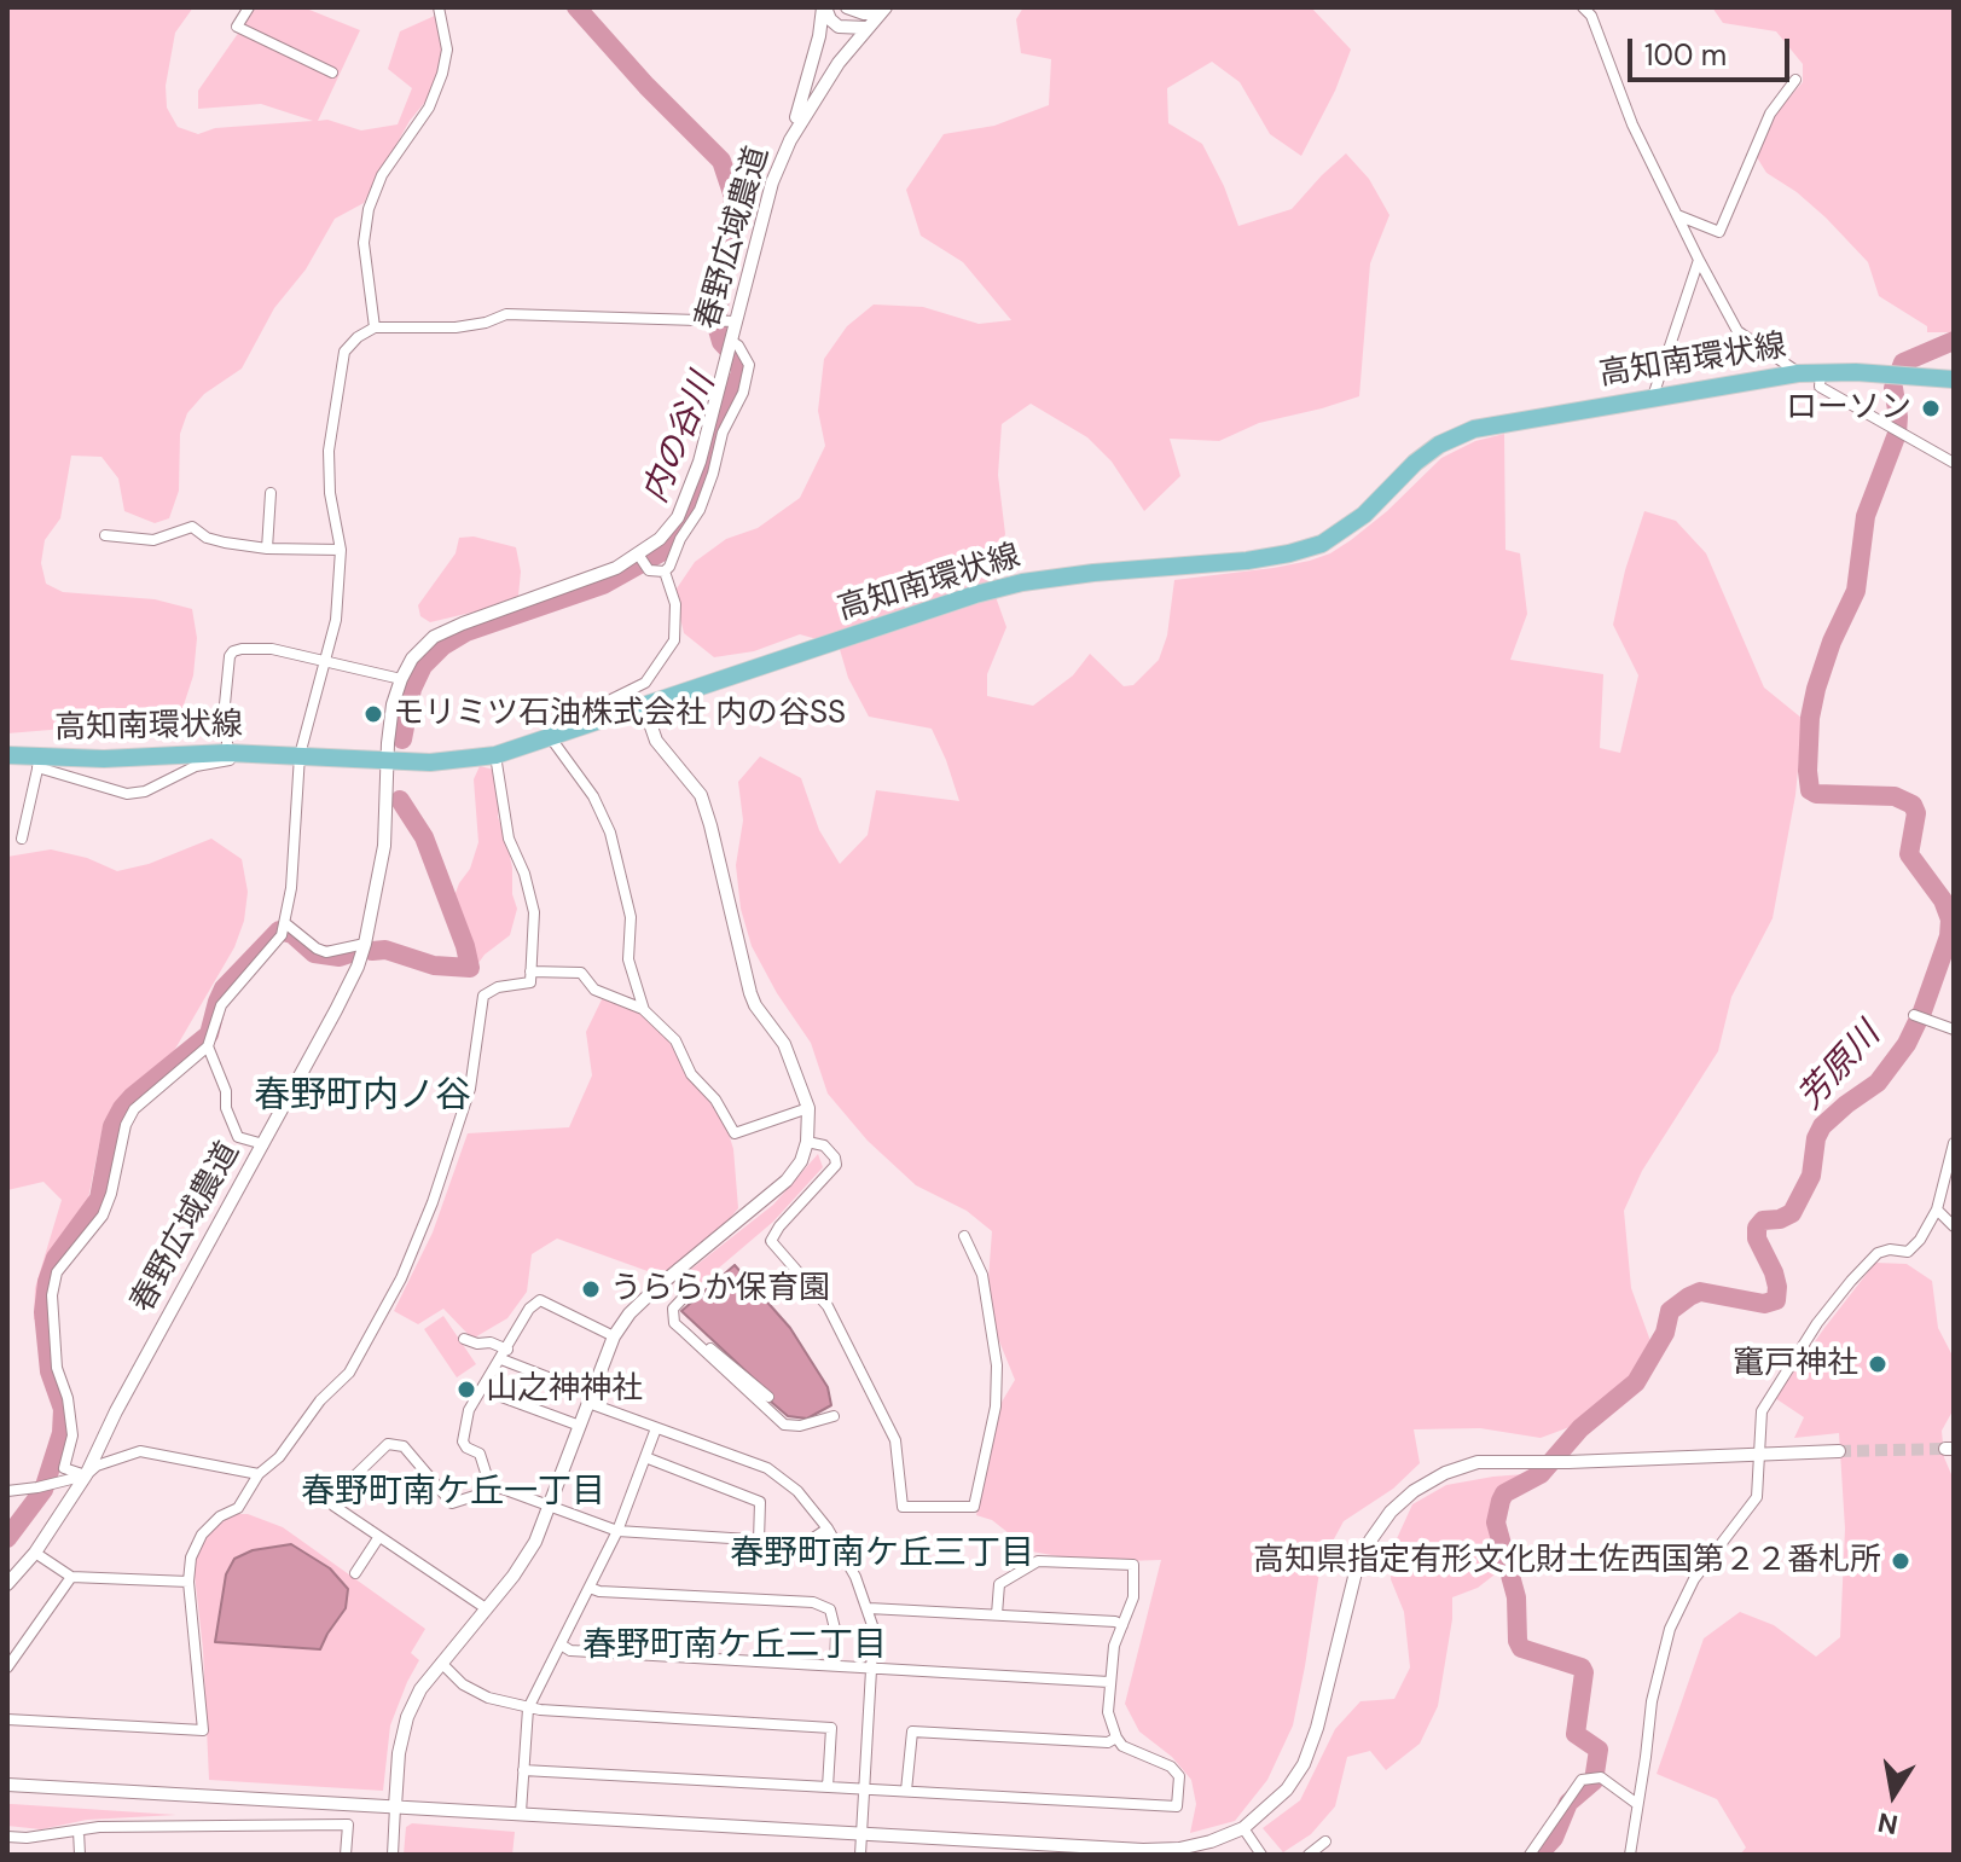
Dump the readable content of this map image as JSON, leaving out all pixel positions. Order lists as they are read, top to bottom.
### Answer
{
  "streets": {
    "main road": ["高知南環状線"],
    "street": ["春野広域農道"]
  },
  "crossings": [
    ["春野広域農道", "高知南環状線"]
  ],
  "districts": [
    "春野町内ノ谷",
    "春野町南ケ丘一丁目",
    "春野町南ケ丘三丁目",
    "春野町南ケ丘二丁目"
  ],
  "water": ["内の谷川", "芳原川"],
  "places": [
    "ローソン",
    "モリミツ石油株式会社 内の谷SS",
    "うららか保育園",
    "竃戸神社",
    "山之神神社",
    "高知県指定有形文化財土佐西国第２２番札所"
  ],
  "scale_bar": "100 m",
  "north": "bottom"
}
